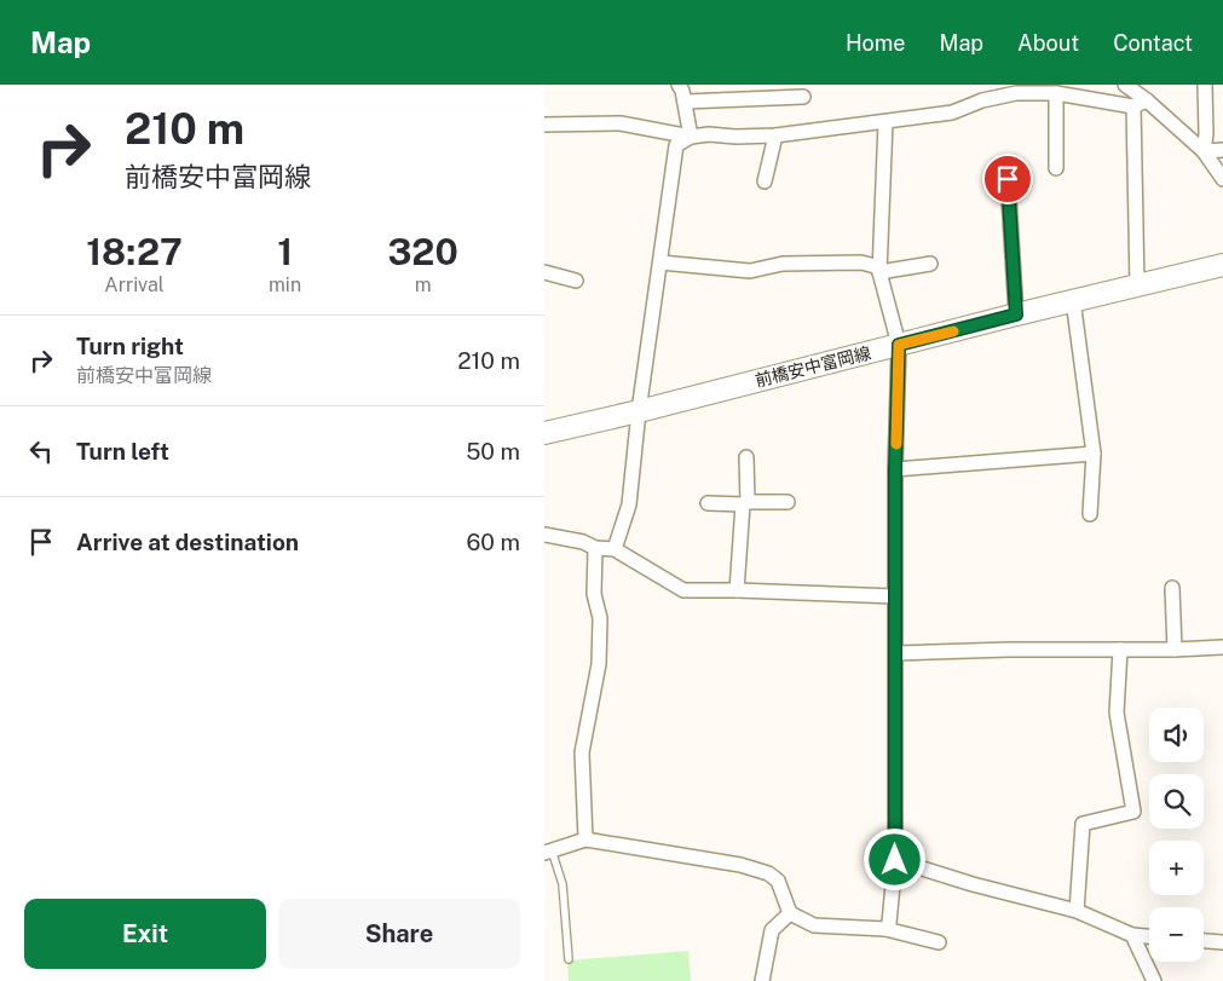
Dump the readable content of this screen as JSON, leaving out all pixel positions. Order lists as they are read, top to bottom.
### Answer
{
  "streets": {
    "main road": ["前橋安中富岡線"]
  },
  "page": {
    "header": "Map",
    "nav": [
      "Home",
      "Map",
      "About",
      "Contact"
    ],
    "turn": ["210 m", "前橋安中富岡線"],
    "eta": [
      "18:27",
      "Arrival",
      "1",
      "min",
      "320",
      "m"
    ],
    "list": [
      {
        "name": "Turn right",
        "note": "前橋安中富岡線",
        "value": "210 m"
      },
      {
        "name": "Turn left",
        "value": "50 m"
      },
      {
        "name": "Arrive at destination",
        "value": "60 m"
      }
    ],
    "map_buttons": ["+", "−"],
    "buttons": ["Exit", "Share"]
  }
}
